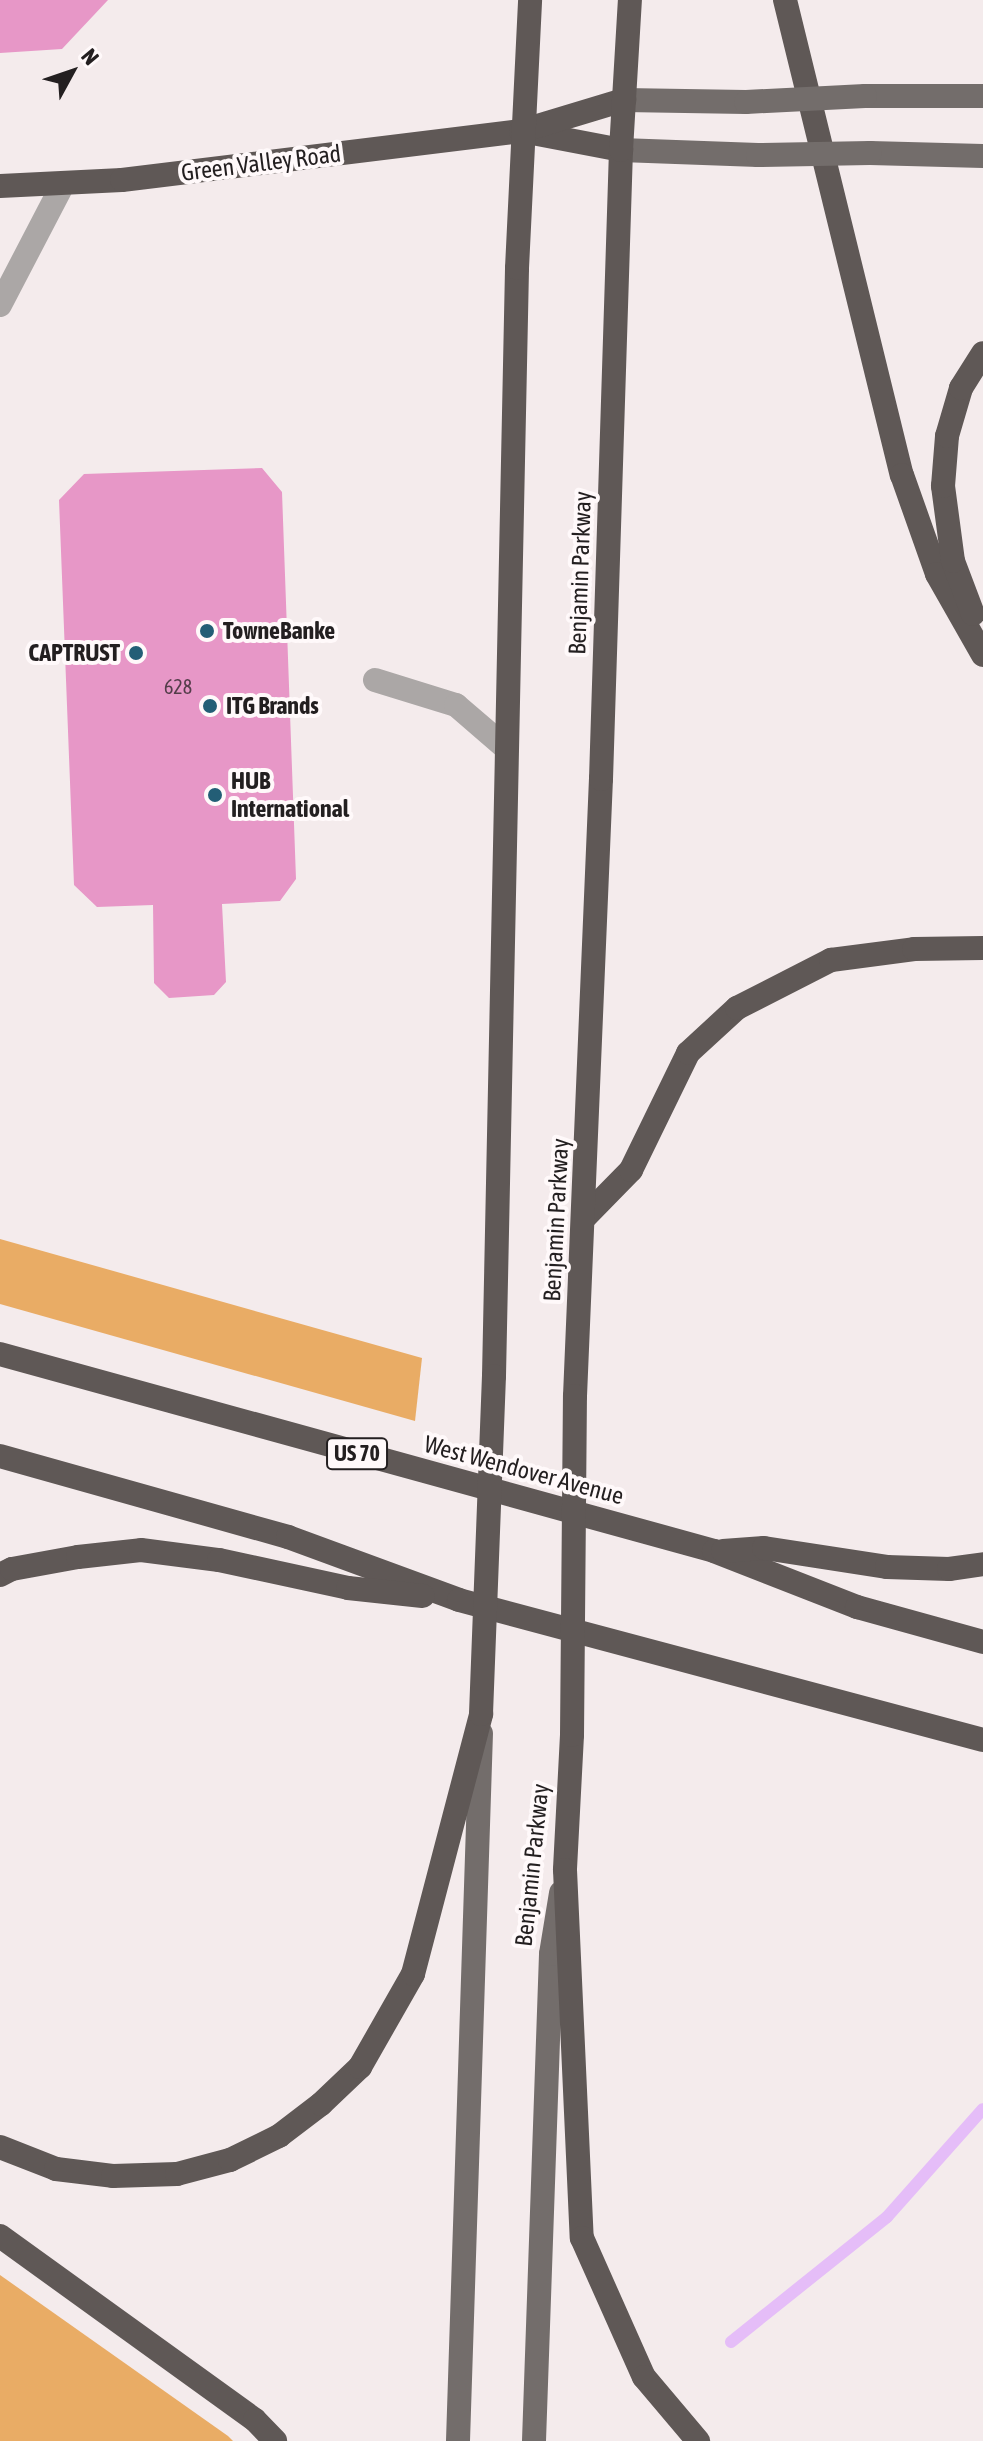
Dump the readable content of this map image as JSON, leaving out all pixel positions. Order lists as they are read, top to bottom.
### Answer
{
  "streets": {
    "highway": [
      "Green Valley Road",
      "Benjamin Parkway",
      "US 70",
      "West Wendover Avenue"
    ]
  },
  "crossings": [
    ["Green Valley Road", "Benjamin Parkway"]
  ],
  "places": [
    "TowneBanke",
    "CAPTRUST",
    "ITG Brands",
    "HUB International"
  ],
  "house_numbers": ["628"],
  "north": "top right"
}
